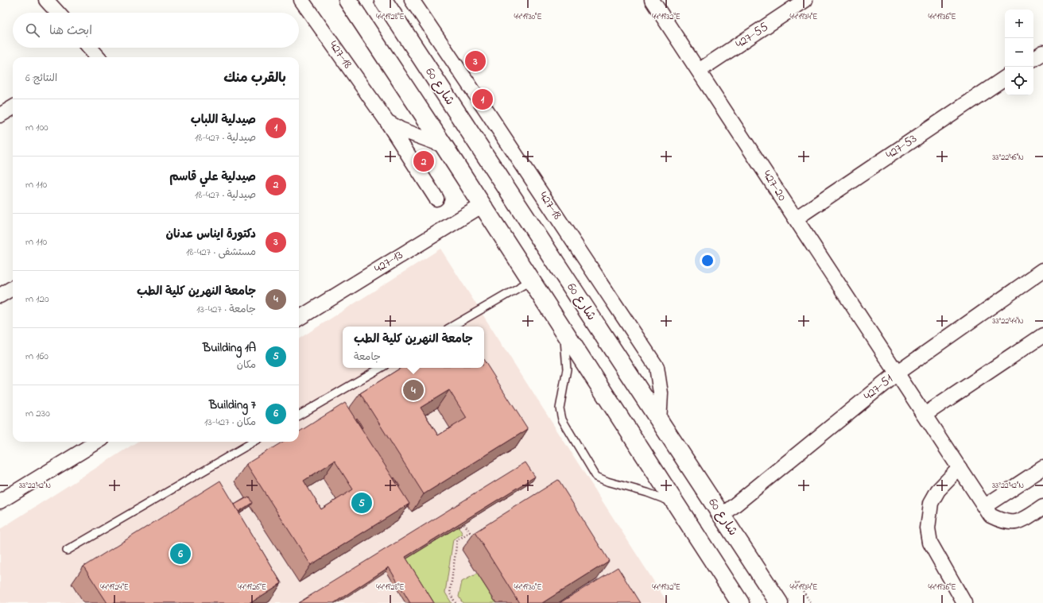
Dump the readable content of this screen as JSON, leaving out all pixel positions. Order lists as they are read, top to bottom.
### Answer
{
  "streets": {
    "street": [
      "427-55",
      "427-18",
      "شارع 60",
      "427-53",
      "427-20",
      "427-13",
      "427-51"
    ]
  },
  "crossings": [
    ["427-55", "427-20"],
    ["427-18", "شارع 60"],
    ["شارع 60", "427-51"],
    ["427-53", "427-20"],
    ["427-20", "427-51"]
  ],
  "page": {
    "map_buttons": ["+", "−"],
    "search": "ابحث هنا",
    "pins": [
      "3",
      "1",
      "2",
      "4",
      "5",
      "6"
    ],
    "heading": ["بالقرب منك", "النتائج: 6"],
    "list": [
      {
        "mark": "1",
        "name": "صيدلية اللباب",
        "note": "صيدلية · 427-18",
        "value": "100 m"
      },
      {
        "mark": "2",
        "name": "صيدلية علي قاسم",
        "note": "صيدلية · 427-18",
        "value": "110 m"
      },
      {
        "mark": "3",
        "name": "دكتورة ايناس عدنان",
        "note": "مستشفى · 427-18",
        "value": "110 m"
      },
      {
        "mark": "4",
        "name": "جامعة النهرين كلية الطب",
        "note": "جامعة · 427-13",
        "value": "120 m"
      },
      {
        "mark": "5",
        "name": "Building 1A",
        "note": "مكان",
        "value": "160 m"
      },
      {
        "mark": "6",
        "name": "Building 7",
        "note": "مكان · 427-13",
        "value": "230 m"
      }
    ],
    "popup": ["جامعة النهرين كلية الطب", "جامعة"]
  },
  "coordinates": [
    "44°19'28\"E",
    "44°19'30\"E",
    "44°19'32\"E",
    "44°19'34\"E",
    "44°19'36\"E",
    "33°22'46\"N",
    "33°22'44\"N",
    "33°22'42\"N",
    "44°19'24\"E",
    "44°19'26\"E"
  ]
}
